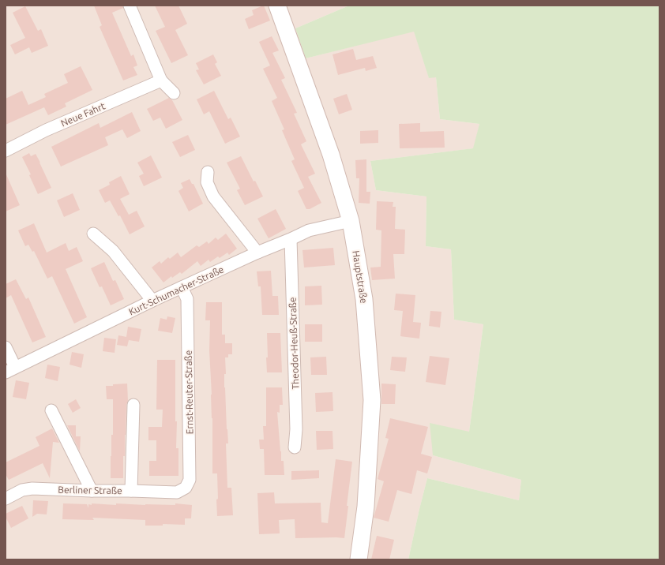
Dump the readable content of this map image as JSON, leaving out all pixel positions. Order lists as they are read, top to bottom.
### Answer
{
  "streets": {
    "street": [
      "Neue Fahrt",
      "Hauptstraße",
      "Kurt-Schumacher-Straße",
      "Theodor-Heuß-Straße",
      "Ernst-Reuter-Straße",
      "Berliner Straße"
    ]
  },
  "crossings": [
    ["Hauptstraße", "Kurt-Schumacher-Straße"],
    ["Kurt-Schumacher-Straße", "Theodor-Heuß-Straße"],
    ["Kurt-Schumacher-Straße", "Ernst-Reuter-Straße"],
    ["Ernst-Reuter-Straße", "Berliner Straße"]
  ]
}
